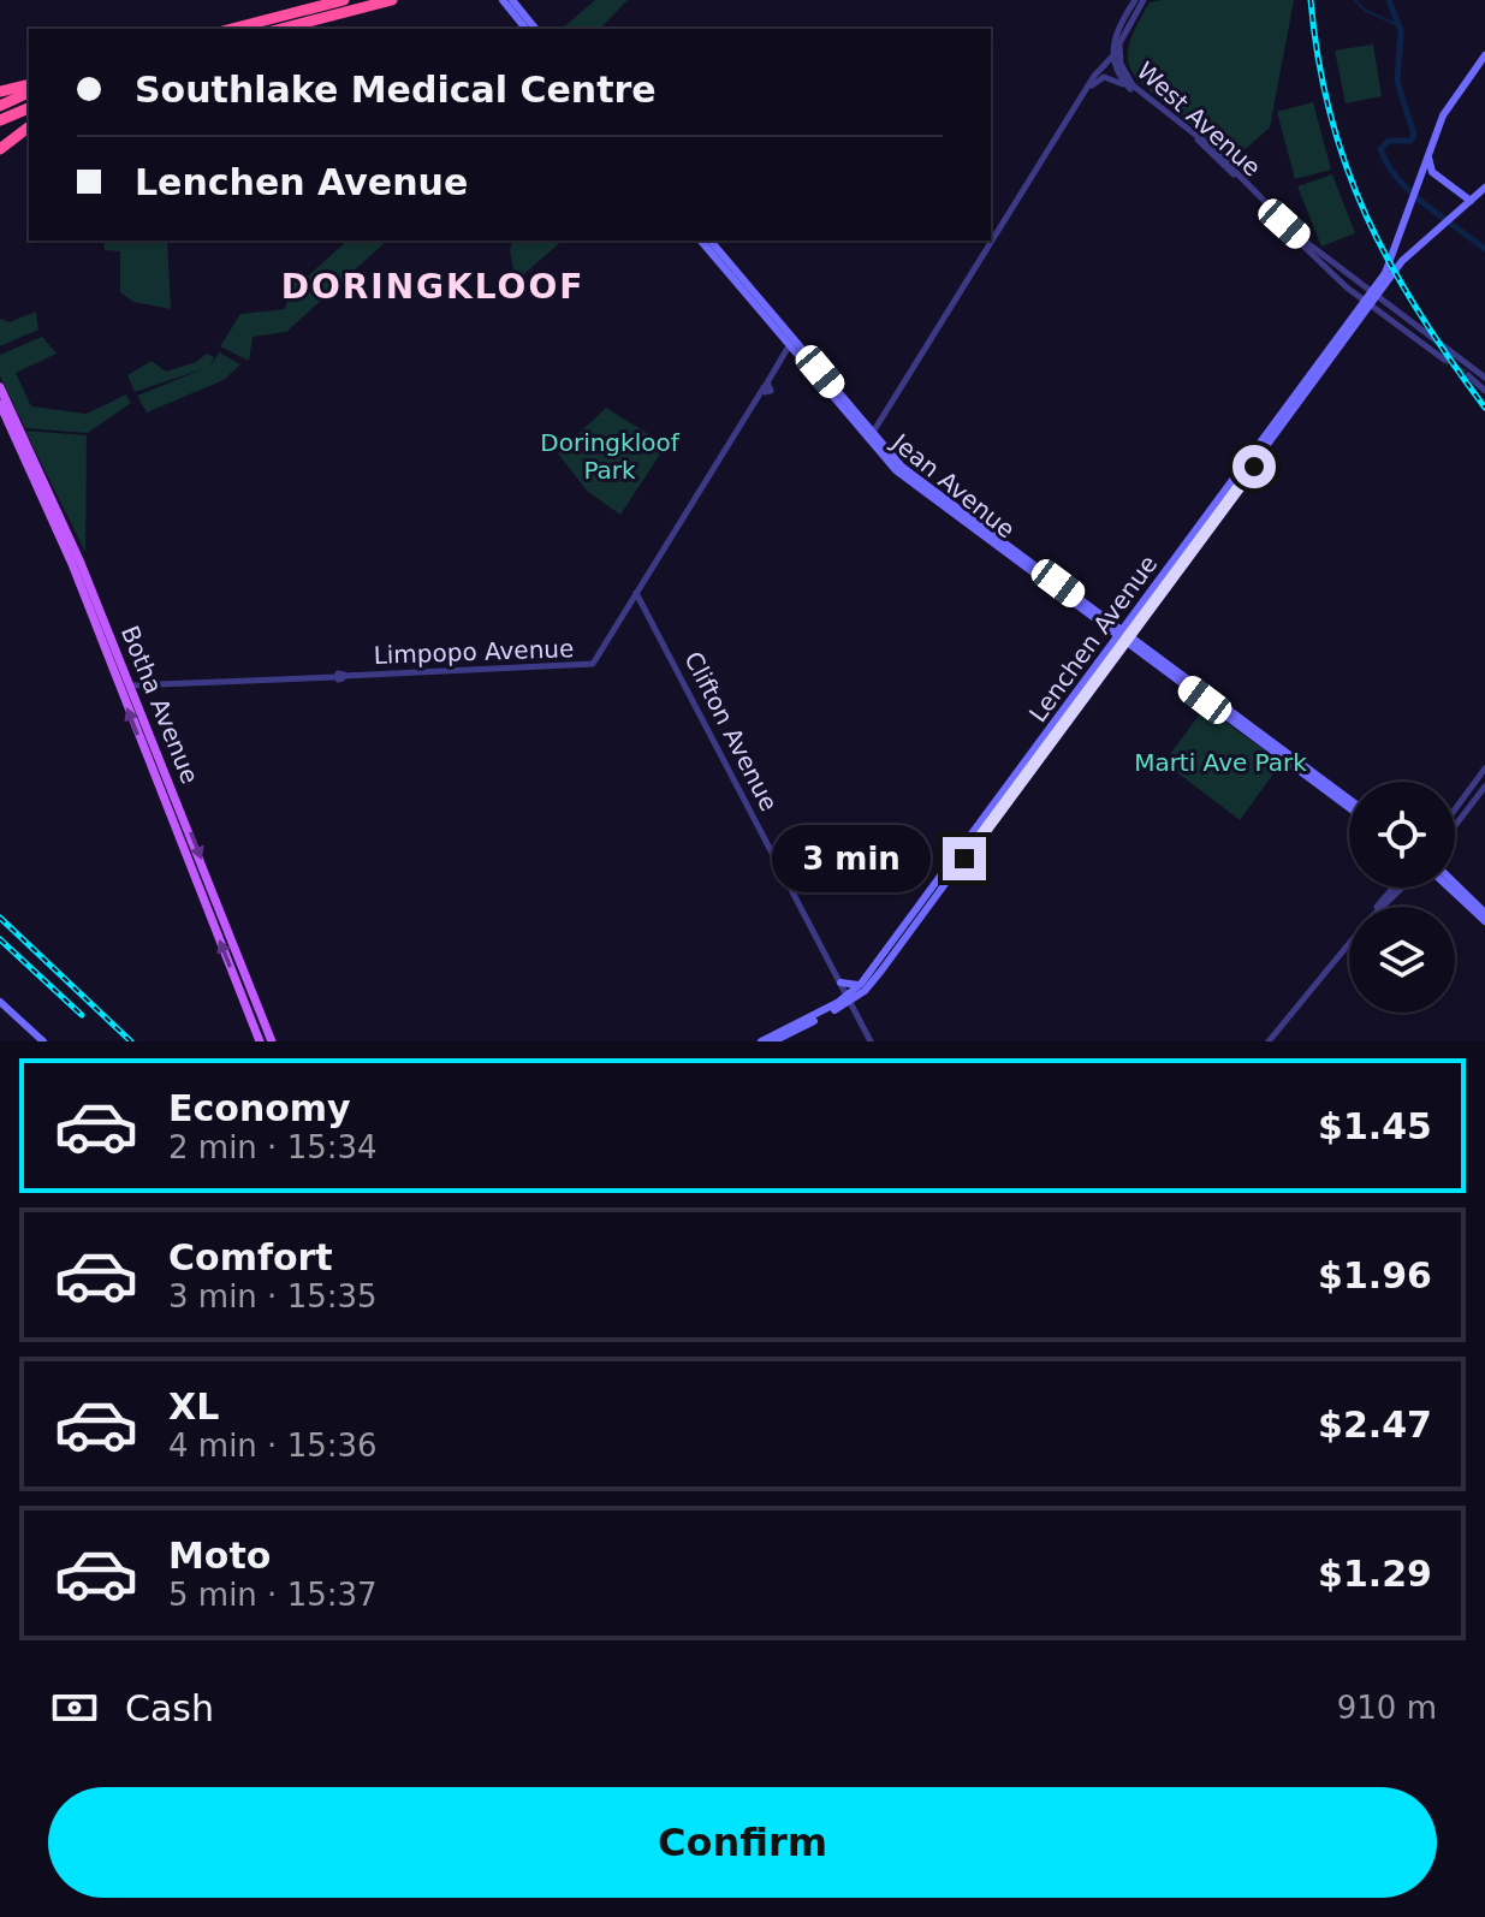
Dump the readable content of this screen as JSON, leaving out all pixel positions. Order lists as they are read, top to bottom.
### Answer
{
  "streets": {
    "main road": ["Jean Avenue", "Lenchen Avenue", "Botha Avenue"],
    "street": ["West Avenue", "Limpopo Avenue", "Clifton Avenue"]
  },
  "crossings": [
    ["West Avenue", "Lenchen Avenue"],
    ["Jean Avenue", "Lenchen Avenue"],
    ["Lenchen Avenue", "Clifton Avenue"],
    ["Limpopo Avenue", "Botha Avenue"]
  ],
  "districts": ["DORINGKLOOF"],
  "parks": ["Doringkloof Park", "Marti Ave Park"],
  "page": {
    "banner": ["Southlake Medical Centre", "Lenchen Avenue"],
    "bubble": "3 min",
    "list": [
      {
        "name": "Economy",
        "note": "2 min · 15:34",
        "value": "$1.45"
      },
      {
        "name": "Comfort",
        "note": "3 min · 15:35",
        "value": "$1.96"
      },
      {
        "name": "XL",
        "note": "4 min · 15:36",
        "value": "$2.47"
      },
      {
        "name": "Moto",
        "note": "5 min · 15:37",
        "value": "$1.29"
      }
    ],
    "pay": ["Cash", "910 m"],
    "buttons": "Confirm"
  }
}
